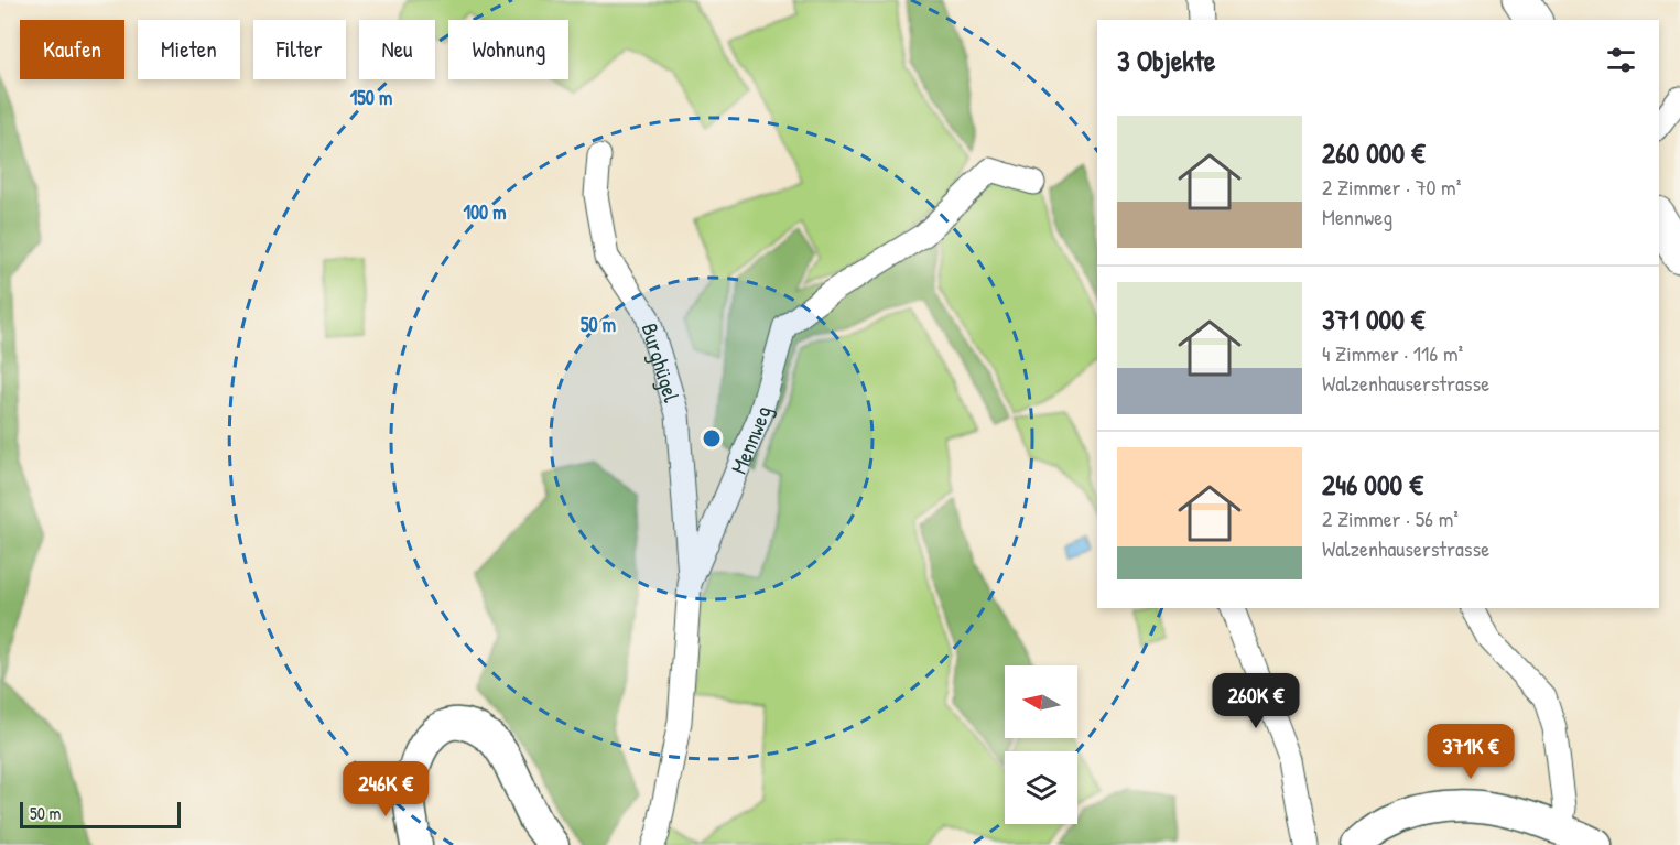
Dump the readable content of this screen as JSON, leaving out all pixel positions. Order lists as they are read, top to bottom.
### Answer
{
  "streets": {
    "street": ["Burghügel", "Mennweg"]
  },
  "crossings": [
    ["Burghügel", "Mennweg"]
  ],
  "scale_bar": "50 m",
  "north": "left",
  "page": {
    "chip": [
      "Kaufen",
      "Mieten",
      "Filter",
      "Neu",
      "Wohnung"
    ],
    "heading": "3 Objekte",
    "list": [
      {
        "name": "260 000 €",
        "note": "2 Zimmer · 70 m² · Mennweg"
      },
      {
        "name": "371 000 €",
        "note": "4 Zimmer · 116 m² · Walzenhauserstrasse"
      },
      {
        "name": "246 000 €",
        "note": "2 Zimmer · 56 m² · Walzenhauserstrasse"
      }
    ],
    "price": ["260K €", "371K €", "246K €"],
    "scale": "50 m"
  },
  "rings": ["150 m", "100 m", "50 m"]
}
